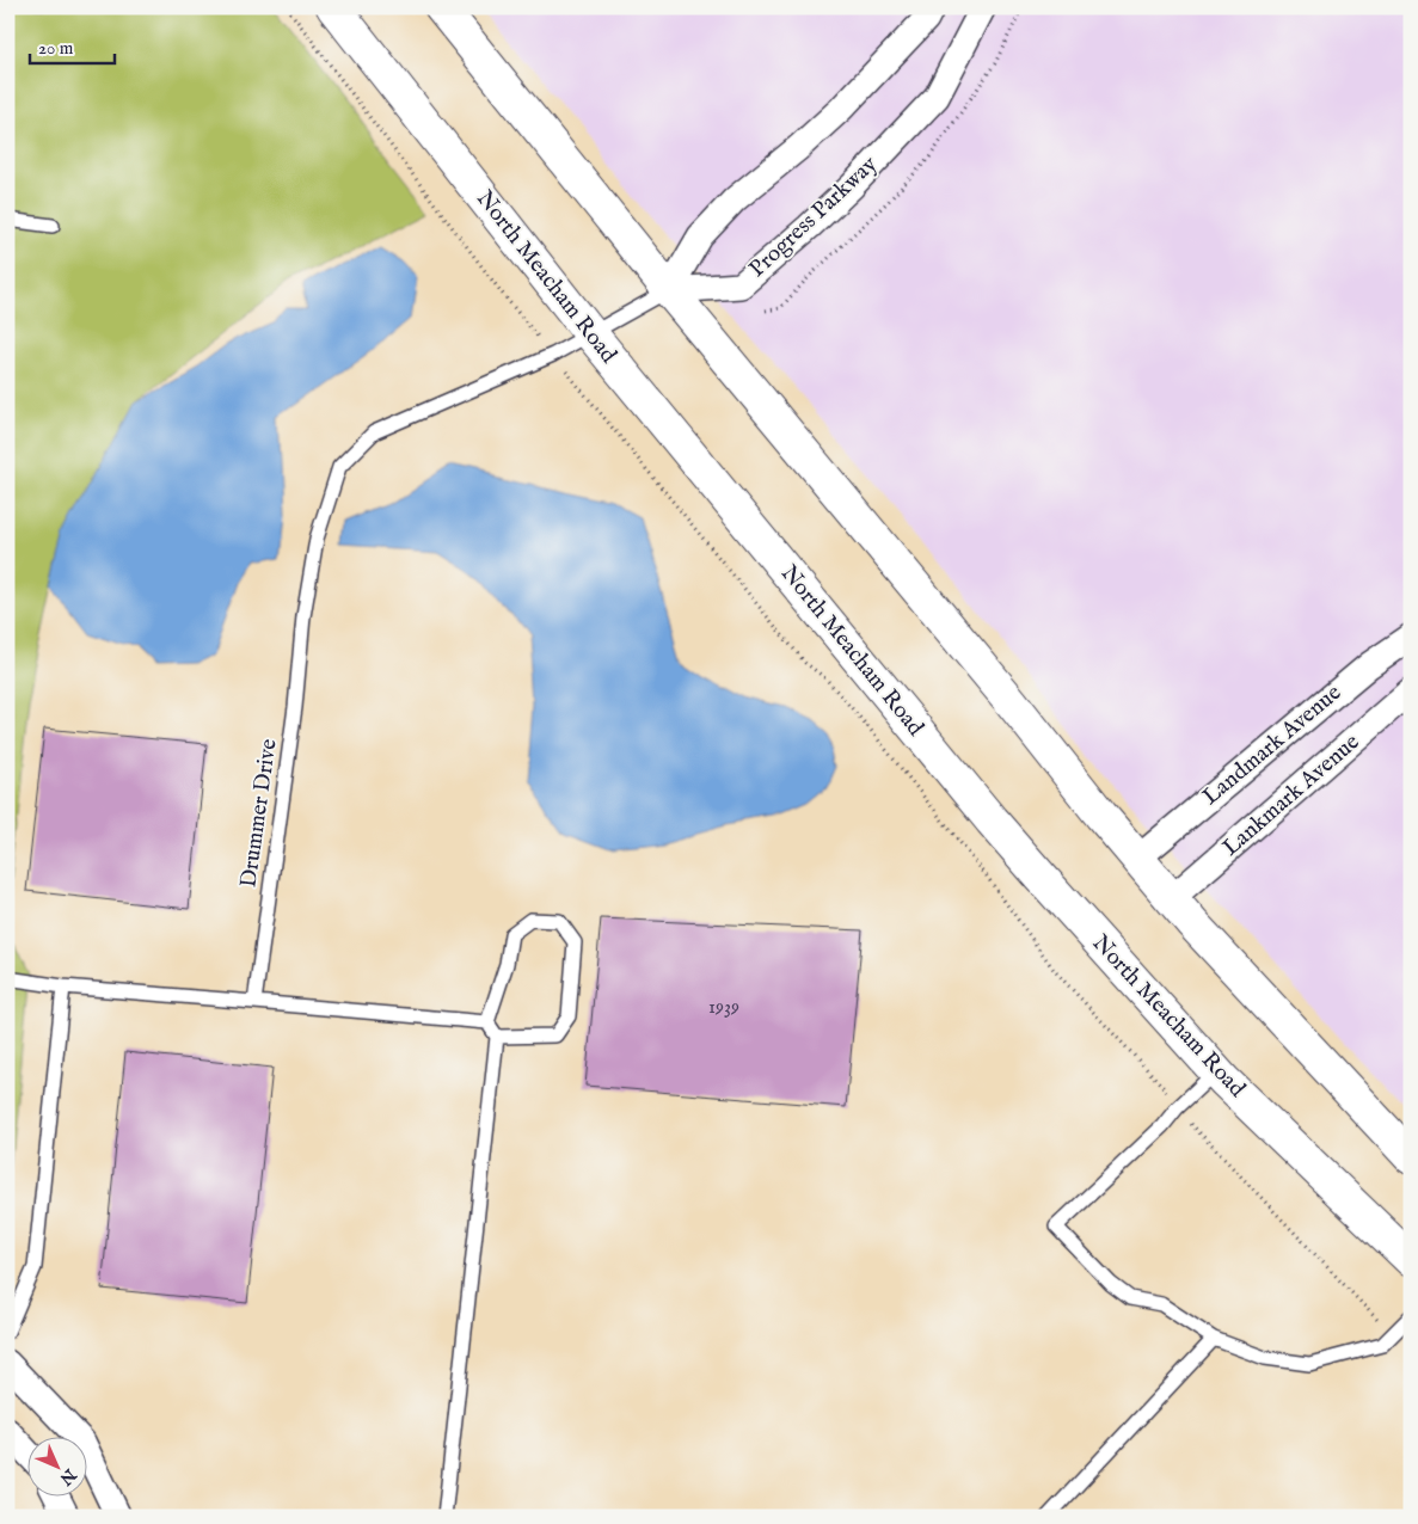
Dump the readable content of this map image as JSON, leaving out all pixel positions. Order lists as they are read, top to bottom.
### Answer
{
  "streets": {
    "main road": ["North Meacham Road"],
    "street": ["Progress Parkway", "Landmark Avenue", "Lankmark Avenue"],
    "lane": ["Drummer Drive"]
  },
  "crossings": [
    ["Progress Parkway", "Drummer Drive"],
    ["North Meacham Road", "Drummer Drive"]
  ],
  "house_numbers": ["1939"],
  "scale_bar": "20 m",
  "north": "bottom right"
}
